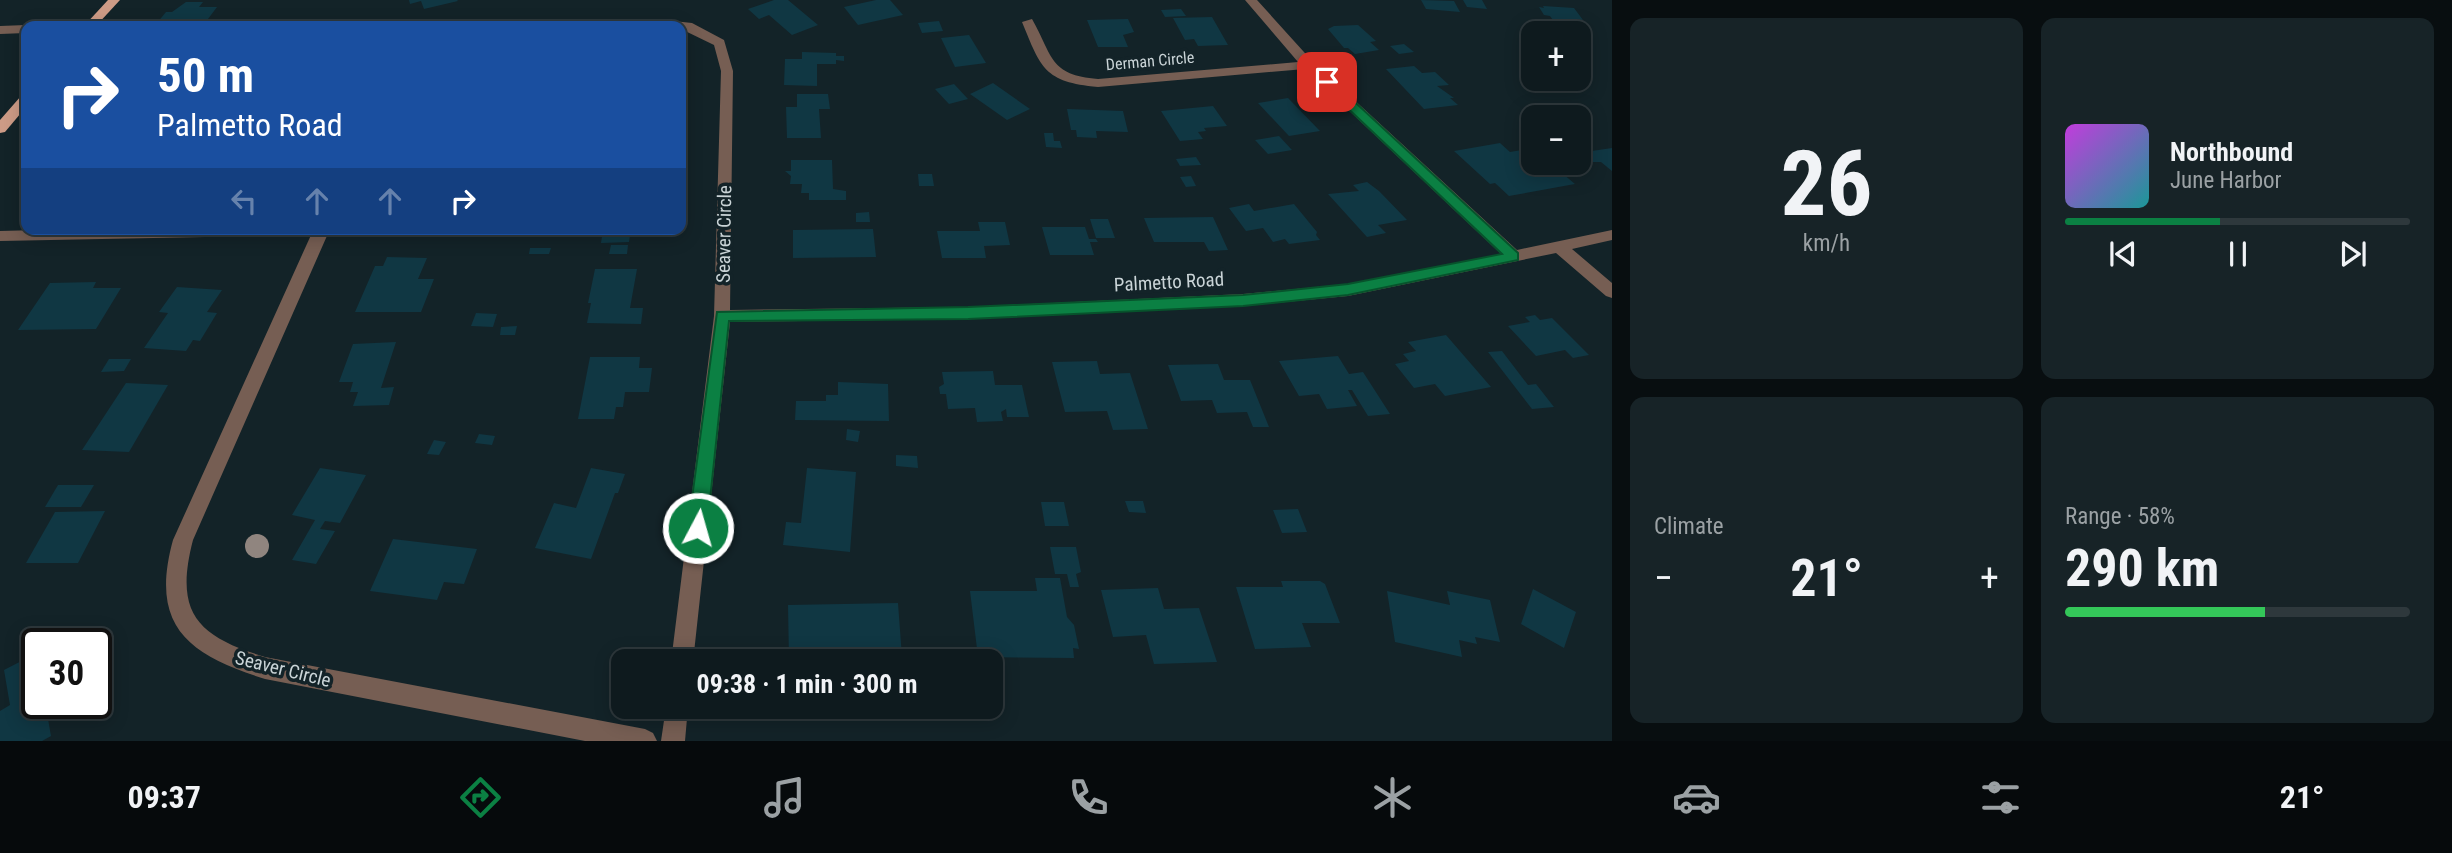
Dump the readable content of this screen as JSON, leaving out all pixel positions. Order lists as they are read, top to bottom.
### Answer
{
  "streets": {
    "street": ["Derman Circle", "Seaver Circle", "Palmetto Road"]
  },
  "crossings": [
    ["Seaver Circle", "Palmetto Road"]
  ],
  "page": {
    "tile": [
      ["26", "km/h"],
      "Climate",
      ["Range · 58%", "290 km"]
    ],
    "map_buttons": ["+", "−"],
    "turn": ["50 m", "Palmetto Road"],
    "song": ["Northbound", "June Harbor"],
    "heat": ["−", "21°", "+"],
    "limit": "30",
    "trip": "09:38 · 1 min · 300 m",
    "tabs": ["09:37", "21°"]
  }
}
